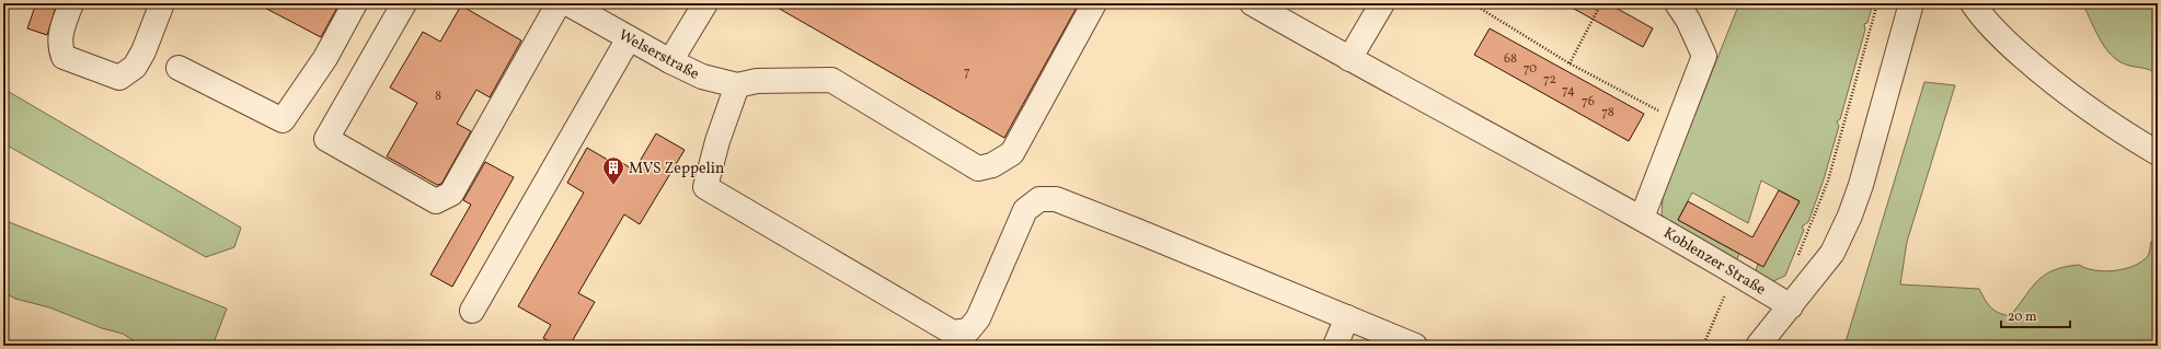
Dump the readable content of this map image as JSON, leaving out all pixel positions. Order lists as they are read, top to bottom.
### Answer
{
  "streets": {
    "street": ["Welserstraße", "Koblenzer Straße"]
  },
  "places": {
    "building": ["MVS Zeppelin"]
  },
  "house_numbers": [
    "68",
    "70",
    "7",
    "72",
    "74",
    "8",
    "76",
    "78"
  ],
  "scale_bar": "20 m"
}
